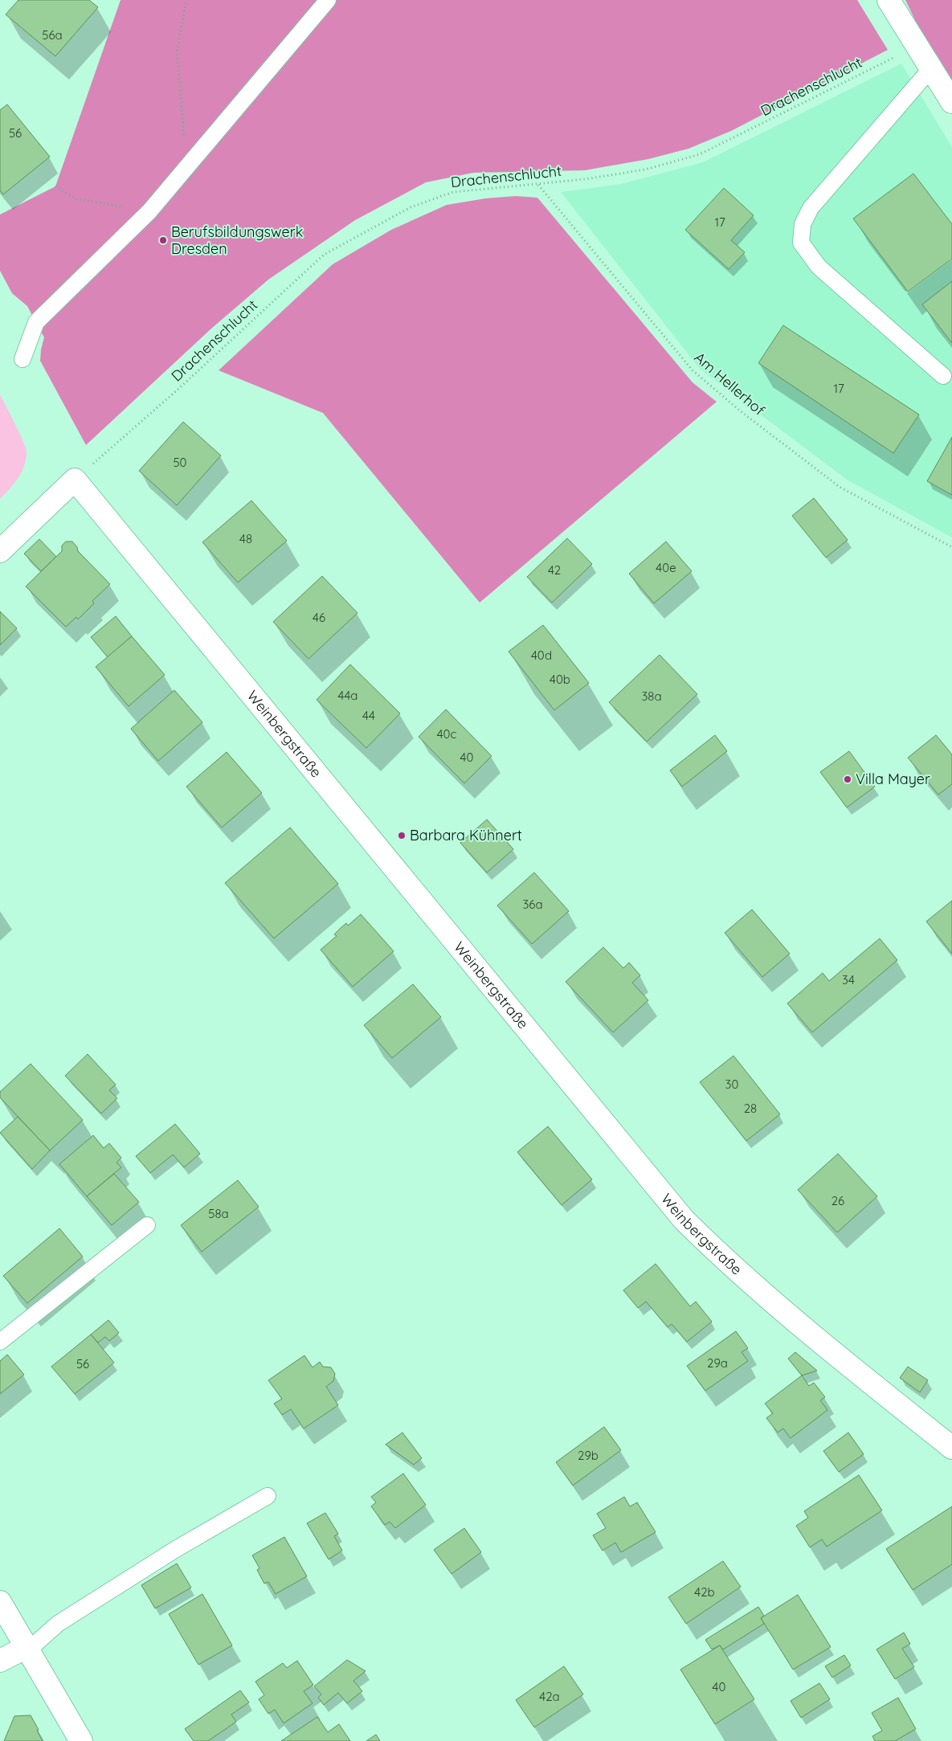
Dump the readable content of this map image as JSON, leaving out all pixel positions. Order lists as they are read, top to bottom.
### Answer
{
  "streets": {
    "street": ["Weinbergstraße"],
    "path": ["Drachenschlucht", "Am Hellerhof"]
  },
  "crossings": [
    ["Drachenschlucht", "Am Hellerhof"],
    ["Drachenschlucht", "Weinbergstraße"]
  ],
  "places": ["Berufsbildungswerk Dresden", "Villa Mayer", "Barbara Kühnert"],
  "house_numbers": [
    "56a",
    "56",
    "17",
    "17",
    "50",
    "48",
    "40e",
    "42",
    "46",
    "40d",
    "40b",
    "44a",
    "38a",
    "44",
    "40c",
    "40",
    "36a",
    "34",
    "30",
    "28",
    "26",
    "58a",
    "29a",
    "56",
    "29b",
    "42b",
    "40",
    "42a"
  ]
}
